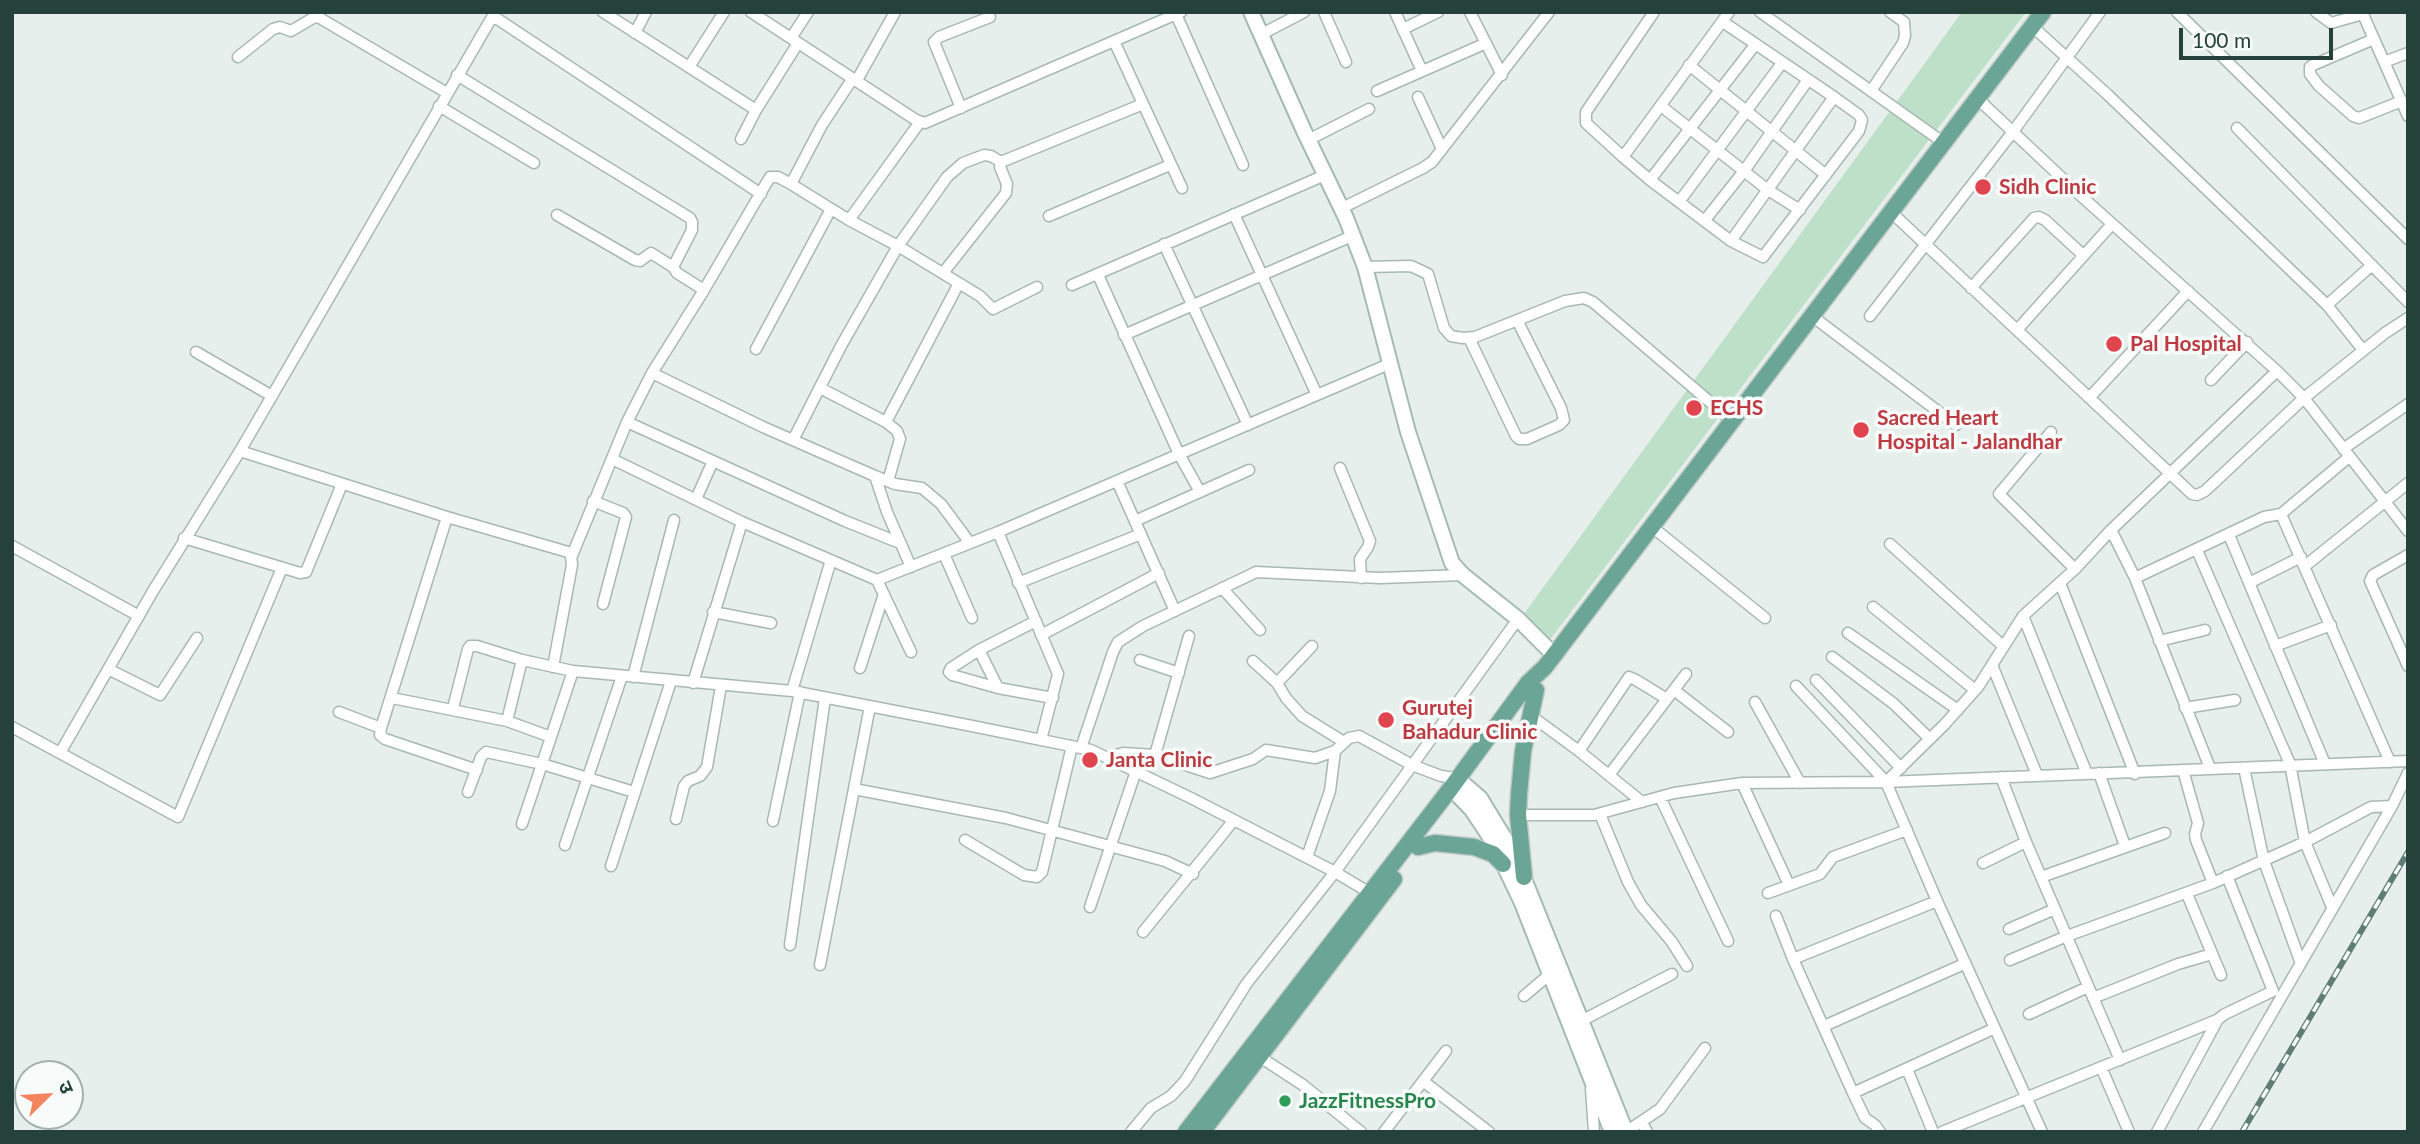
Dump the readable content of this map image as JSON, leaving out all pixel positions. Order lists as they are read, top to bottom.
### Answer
{
  "places": [
    "Sidh Clinic",
    "Pal Hospital",
    "ECHS",
    "Sacred Heart Hospital - Jalandhar",
    "Gurutej Bahadur Clinic",
    "Janta Clinic",
    "JazzFitnessPro"
  ],
  "scale_bar": "100 m",
  "north": "top right"
}
